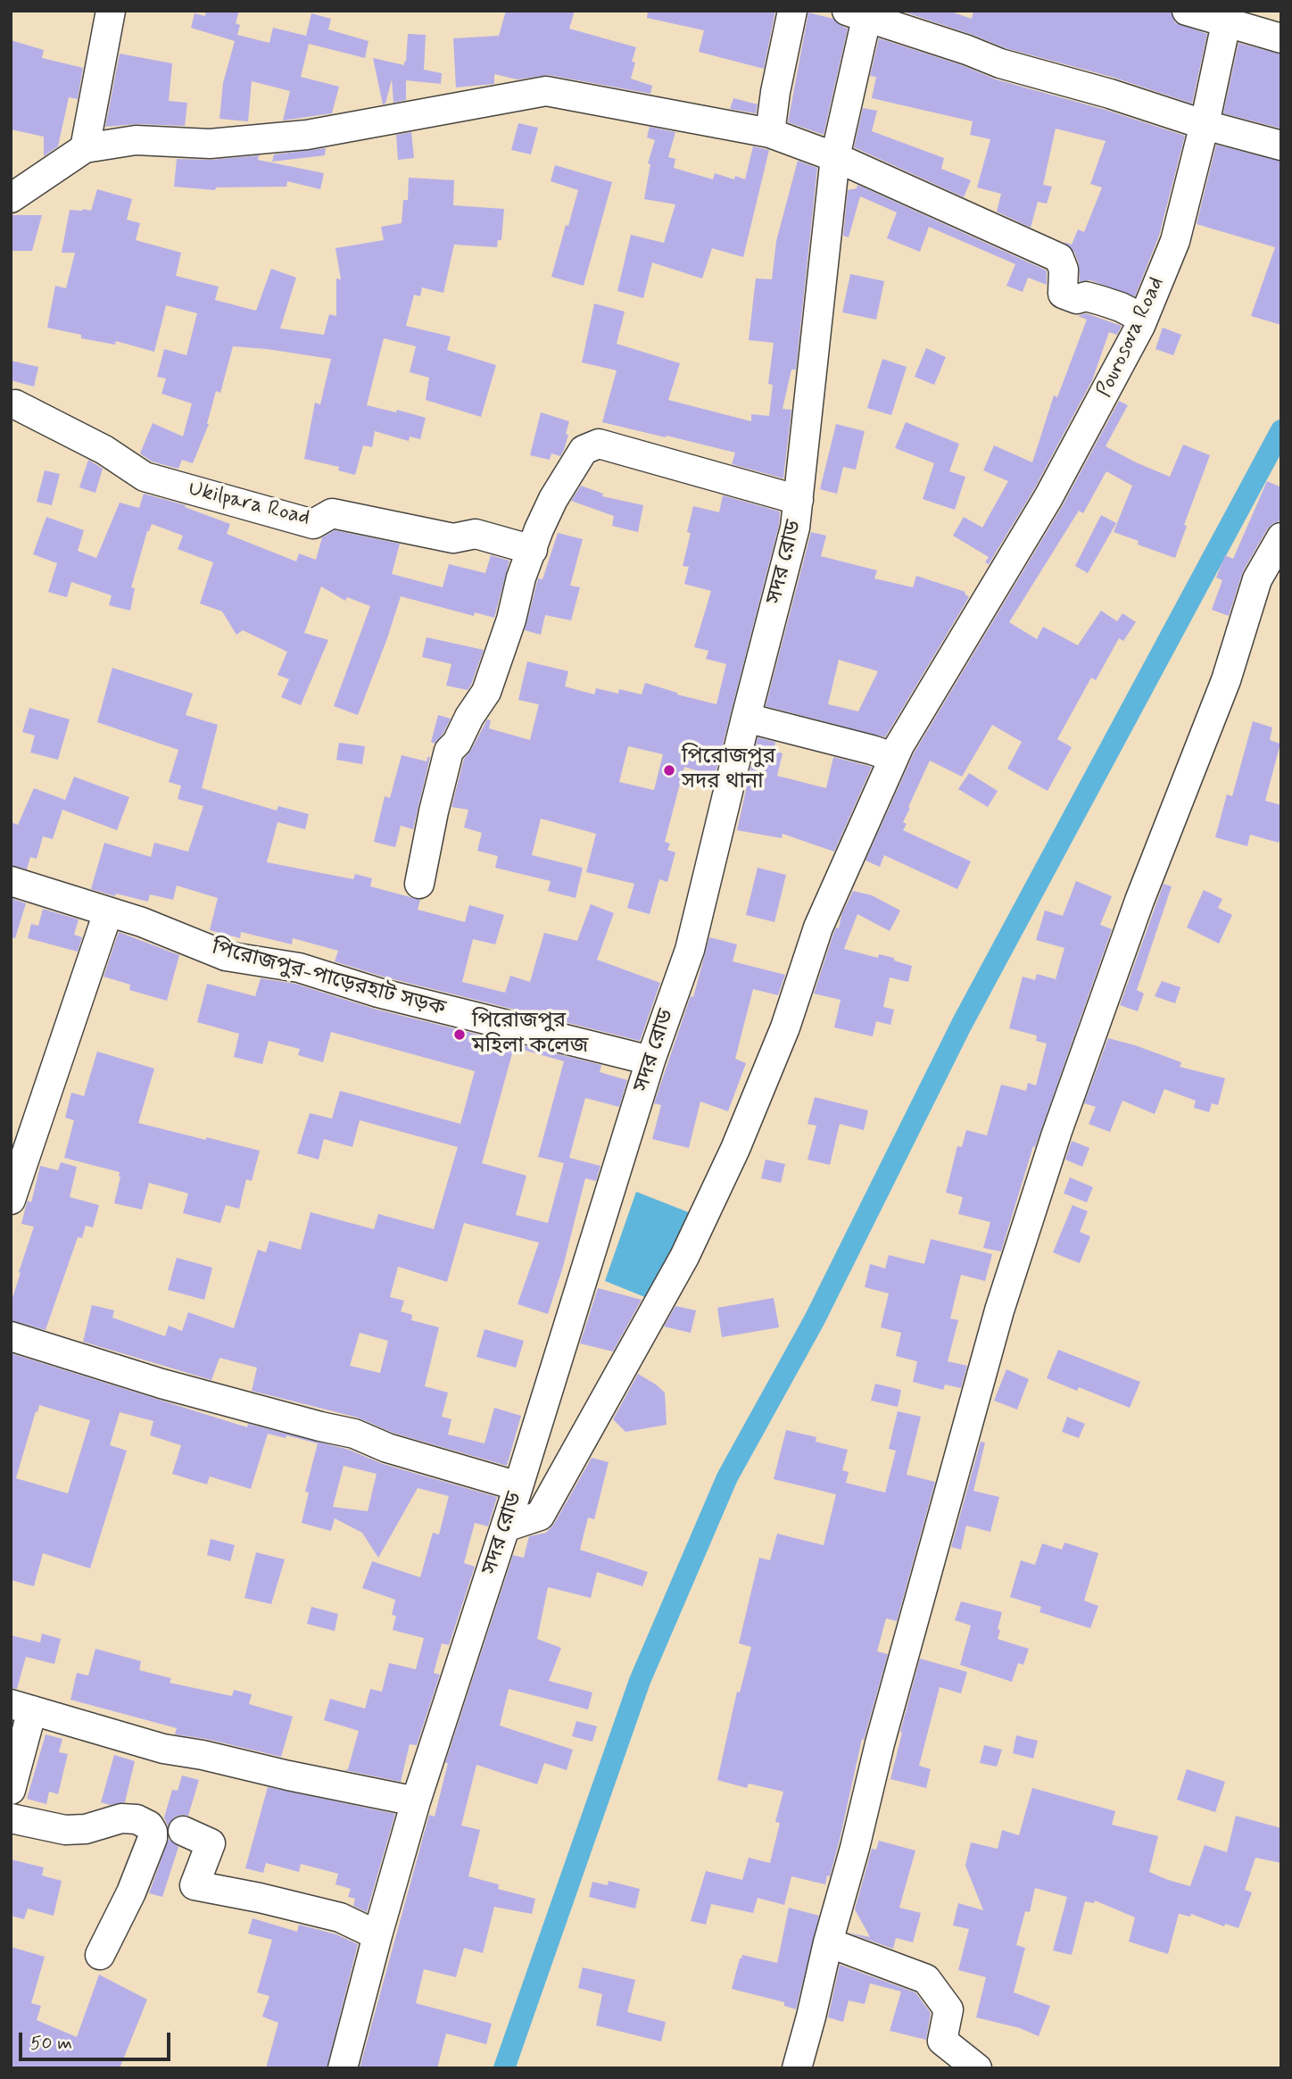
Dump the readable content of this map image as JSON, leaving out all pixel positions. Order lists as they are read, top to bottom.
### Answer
{
  "streets": {
    "street": [
      "Pourosova Road",
      "Ukilpara Road",
      "সদর রোড",
      "পিরোজপুর-পাড়েরহাট সড়ক"
    ]
  },
  "crossings": [
    ["Pourosova Road", "সদর রোড"],
    ["সদর রোড", "পিরোজপুর-পাড়েরহাট সড়ক"]
  ],
  "places": ["পিরোজপুর সদর থানা", "পিরোজপুর মহিলা কলেজ"],
  "scale_bar": "50 m"
}
